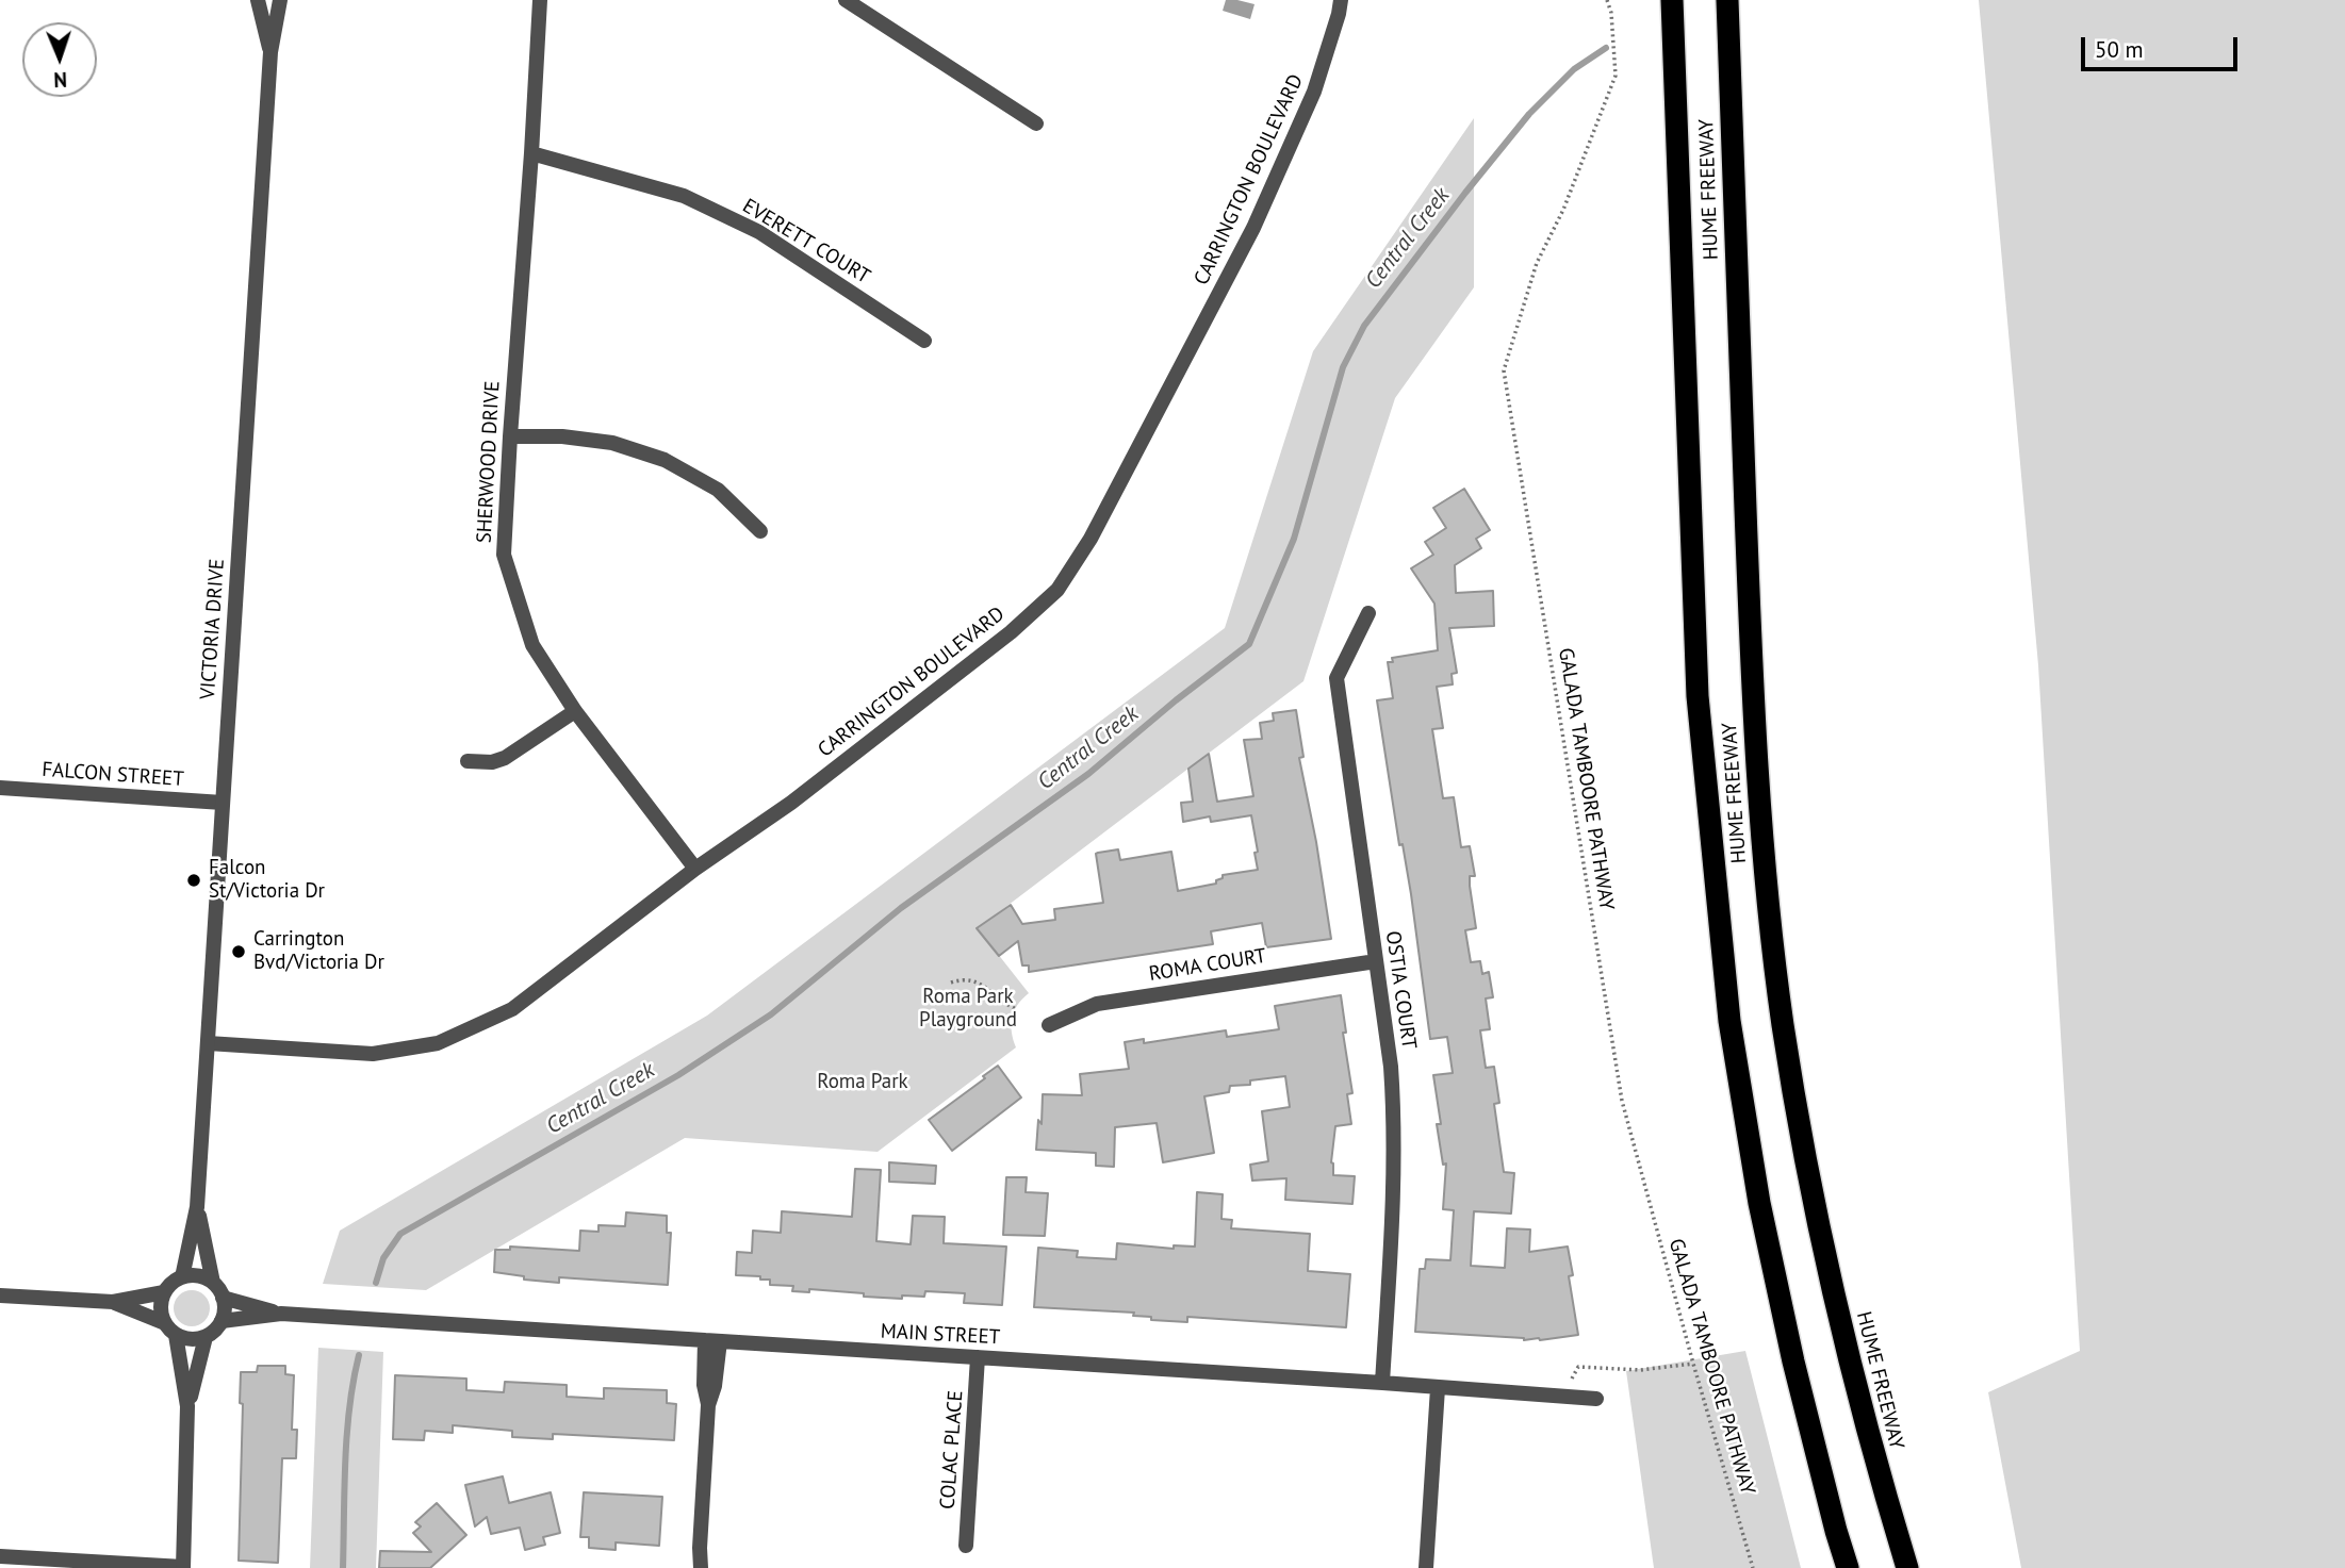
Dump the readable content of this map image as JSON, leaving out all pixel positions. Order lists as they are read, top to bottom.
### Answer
{
  "streets": {
    "highway": ["HUME FREEWAY"],
    "street": [
      "CARRINGTON BOULEVARD",
      "EVERETT COURT",
      "SHERWOOD DRIVE",
      "VICTORIA DRIVE",
      "FALCON STREET",
      "ROMA COURT",
      "OSTIA COURT",
      "MAIN STREET",
      "COLAC PLACE"
    ],
    "path": ["GALADA TAMBOORE PATHWAY"]
  },
  "crossings": [
    ["CARRINGTON BOULEVARD", "SHERWOOD DRIVE"],
    ["CARRINGTON BOULEVARD", "VICTORIA DRIVE"],
    ["EVERETT COURT", "SHERWOOD DRIVE"],
    ["VICTORIA DRIVE", "FALCON STREET"],
    ["VICTORIA DRIVE", "MAIN STREET"],
    ["ROMA COURT", "OSTIA COURT"],
    ["OSTIA COURT", "MAIN STREET"],
    ["MAIN STREET", "COLAC PLACE"]
  ],
  "water": ["Central Creek"],
  "parks": ["Roma Park Playground", "Roma Park"],
  "places": ["Falcon St/Victoria Dr", "Carrington Bvd/Victoria Dr"],
  "scale_bar": "50 m",
  "north": "bottom"
}
